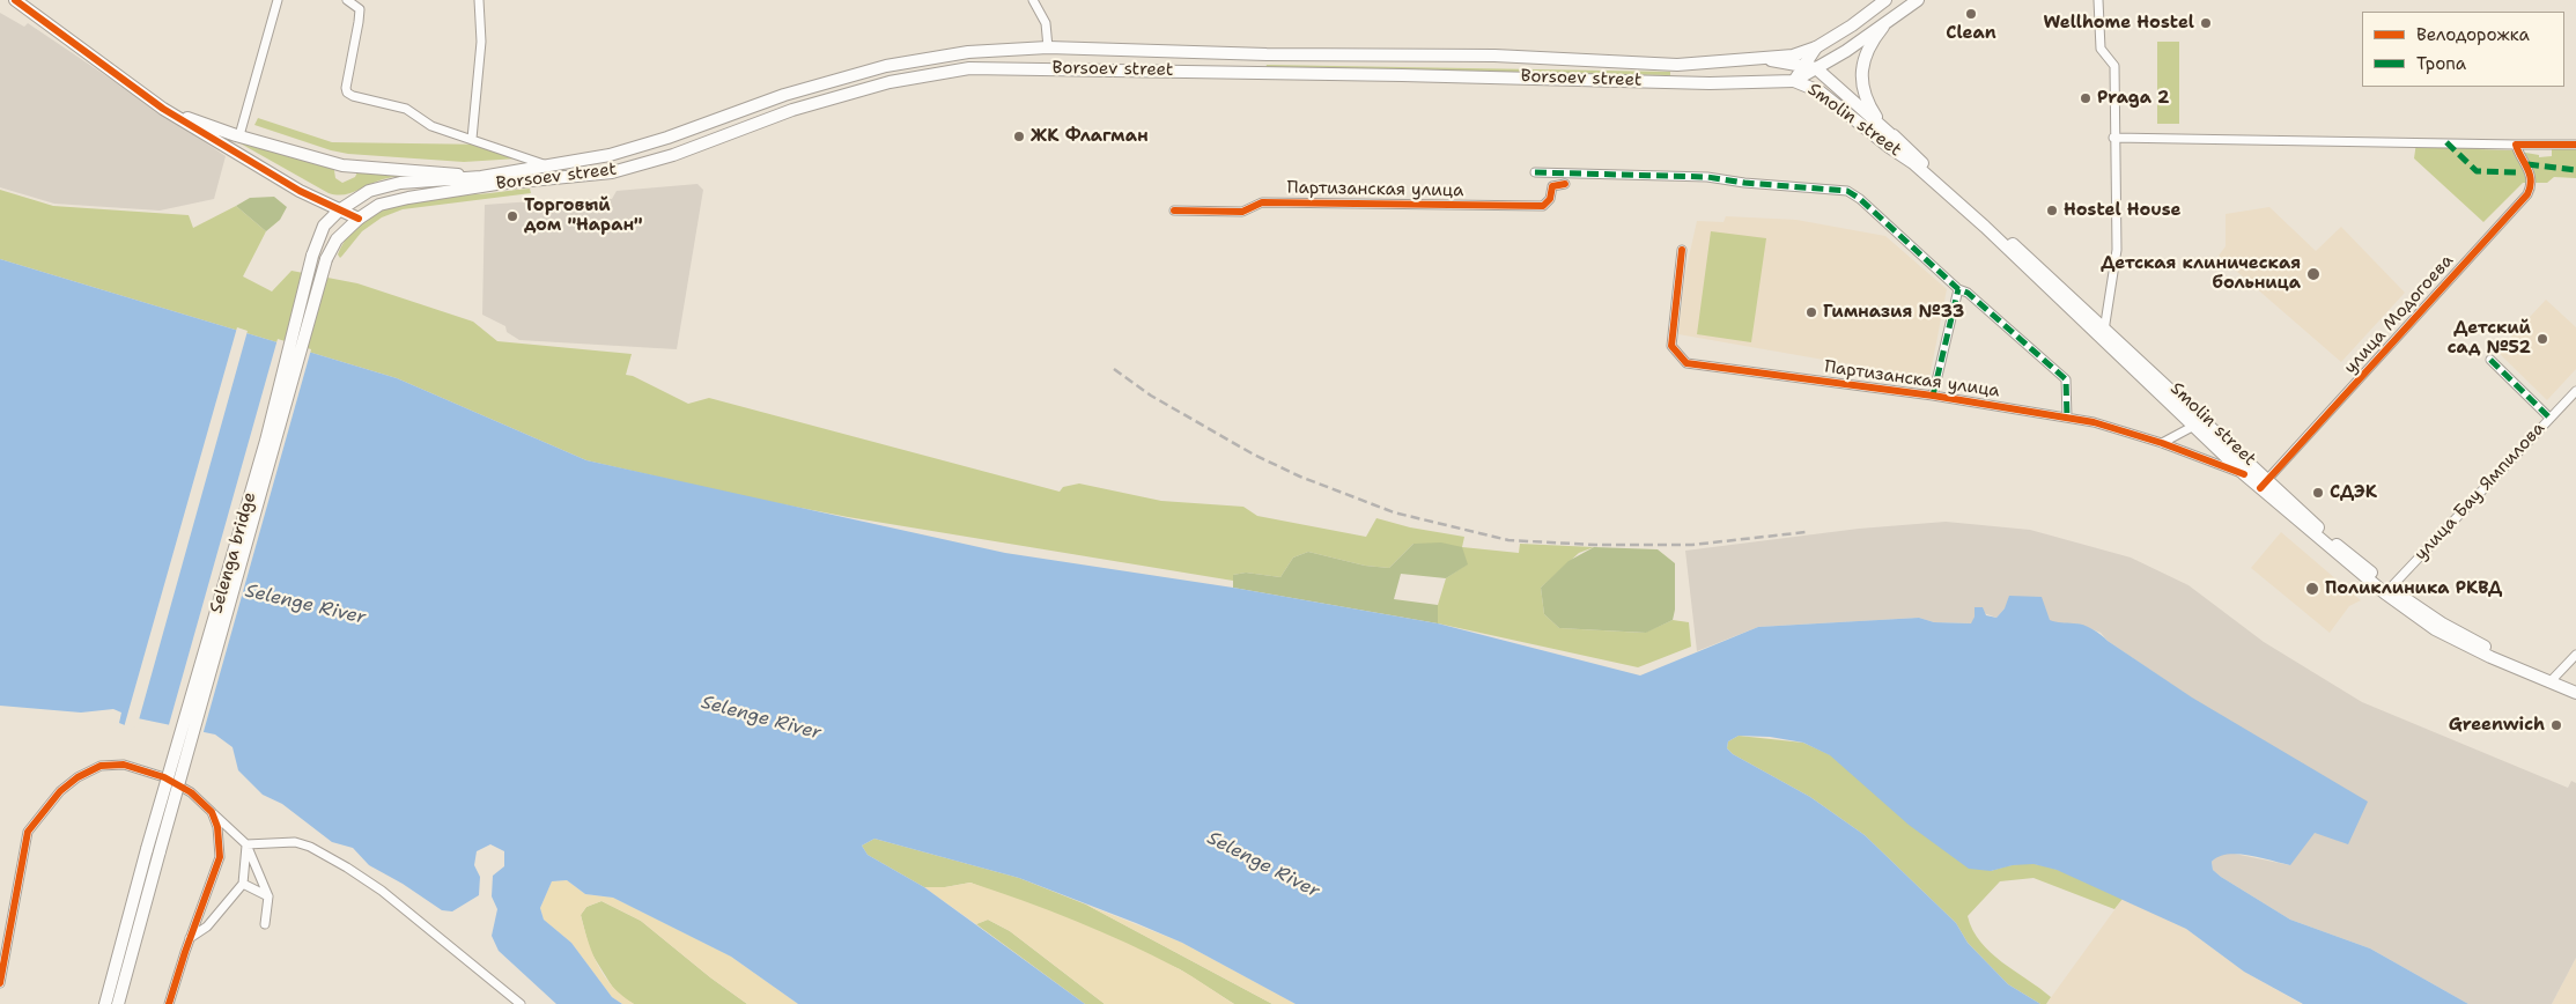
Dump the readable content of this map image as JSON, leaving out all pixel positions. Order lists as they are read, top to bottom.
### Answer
{
  "streets": {
    "main road": ["Borsoev street", "Smolin street", "Selenga bridge"],
    "street": ["Партизанская улица", "улица Модогоева", "улица Бау Ямпилова"]
  },
  "crossings": [
    ["Borsoev street", "Smolin street"],
    ["Borsoev street", "Selenga bridge"],
    ["Smolin street", "Партизанская улица"],
    ["Smolin street", "улица Модогоева"],
    ["Smolin street", "улица Бау Ямпилова"]
  ],
  "water": ["Selenge River"],
  "places": [
    "Clean",
    "Wellhome Hostel",
    "Praga 2",
    "ЖК Флагман",
    "Hostel House",
    "Торговый дом \"Наран\"",
    "Детская клиническая больница",
    "Гимназия №33",
    "Детский сад №52",
    "СДЭК",
    "Поликлиника РКВД",
    "Greenwich"
  ],
  "legend": ["Велодорожка", "Тропа"]
}
